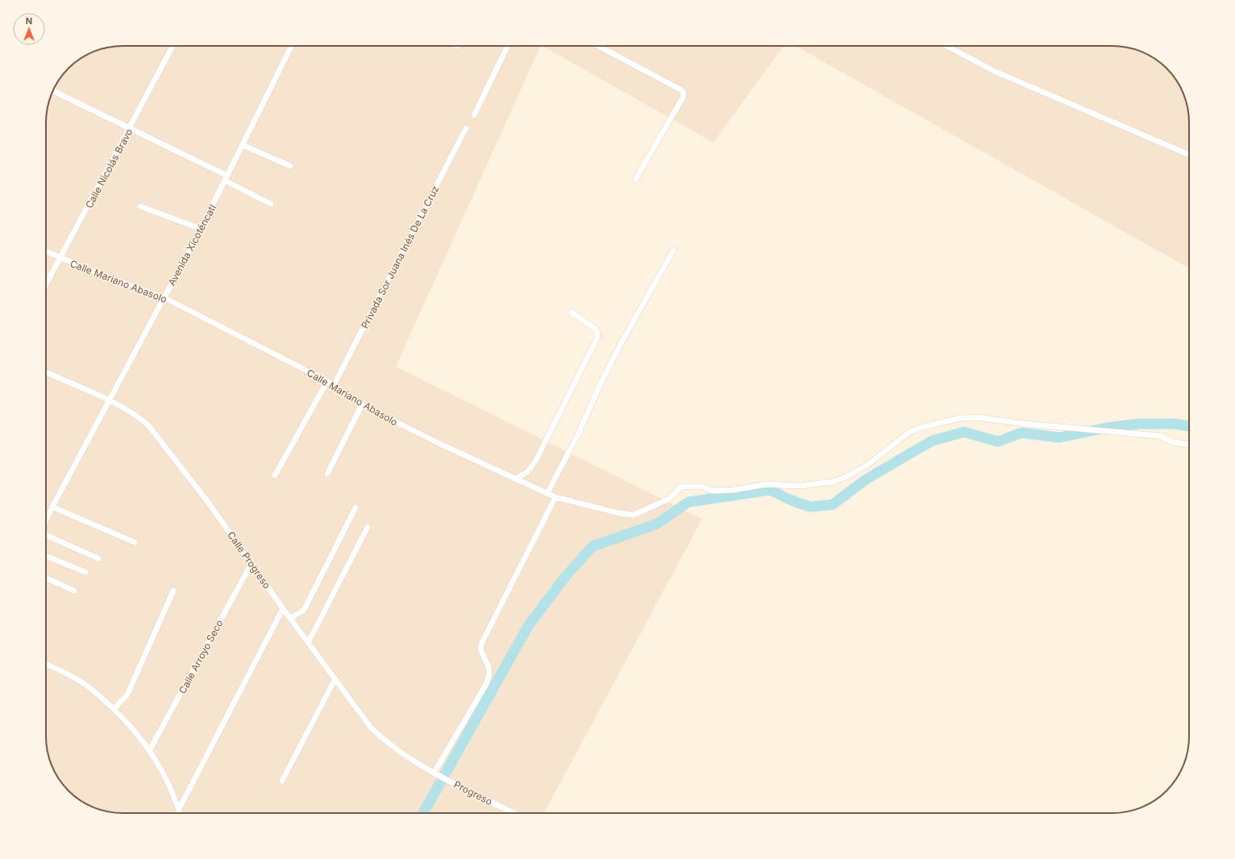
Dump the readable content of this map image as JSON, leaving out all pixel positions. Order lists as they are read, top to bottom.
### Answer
{
  "streets": {
    "street": [
      "Calle Nicolás Bravo",
      "Avenida Xicoténcatl",
      "Privada Sor Juana Inés De La Cruz",
      "Calle Mariano Abasolo",
      "Calle Progreso",
      "Calle Arroyo Seco",
      "Progreso"
    ]
  },
  "crossings": [
    ["Calle Nicolás Bravo", "Calle Mariano Abasolo"],
    ["Avenida Xicoténcatl", "Calle Mariano Abasolo"],
    ["Avenida Xicoténcatl", "Calle Progreso"],
    ["Privada Sor Juana Inés De La Cruz", "Calle Mariano Abasolo"],
    ["Calle Progreso", "Calle Arroyo Seco"],
    ["Calle Progreso", "Progreso"]
  ],
  "north": "top"
}
